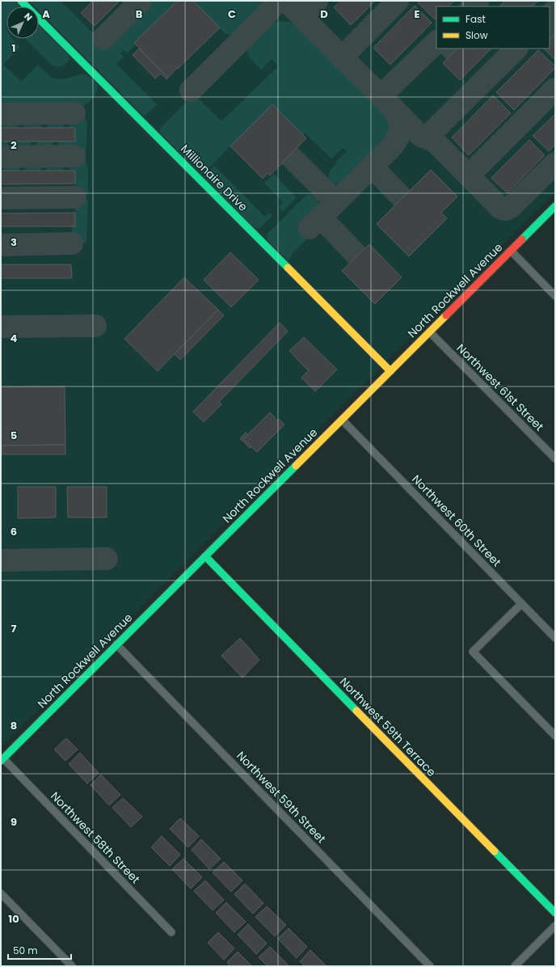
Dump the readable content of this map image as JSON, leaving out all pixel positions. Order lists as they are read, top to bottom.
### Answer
{
  "streets": {
    "street": [
      "Millionaire Drive",
      "North Rockwell Avenue",
      "Northwest 61st Street",
      "Northwest 60th Street",
      "Northwest 59th Terrace",
      "Northwest 59th Street",
      "Northwest 58th Street"
    ]
  },
  "crossings": [
    ["Millionaire Drive", "North Rockwell Avenue"],
    ["North Rockwell Avenue", "Northwest 61st Street"],
    ["North Rockwell Avenue", "Northwest 60th Street"],
    ["North Rockwell Avenue", "Northwest 59th Terrace"],
    ["North Rockwell Avenue", "Northwest 59th Street"],
    ["North Rockwell Avenue", "Northwest 58th Street"]
  ],
  "legend": ["Fast", "Slow"],
  "scale_bar": "50 m",
  "north": "top right",
  "grid": {
    "columns": [
      "A",
      "B",
      "C",
      "D",
      "E"
    ],
    "rows": [
      "1",
      "2",
      "3",
      "4",
      "5",
      "6",
      "7",
      "8",
      "9",
      "10"
    ]
  }
}
